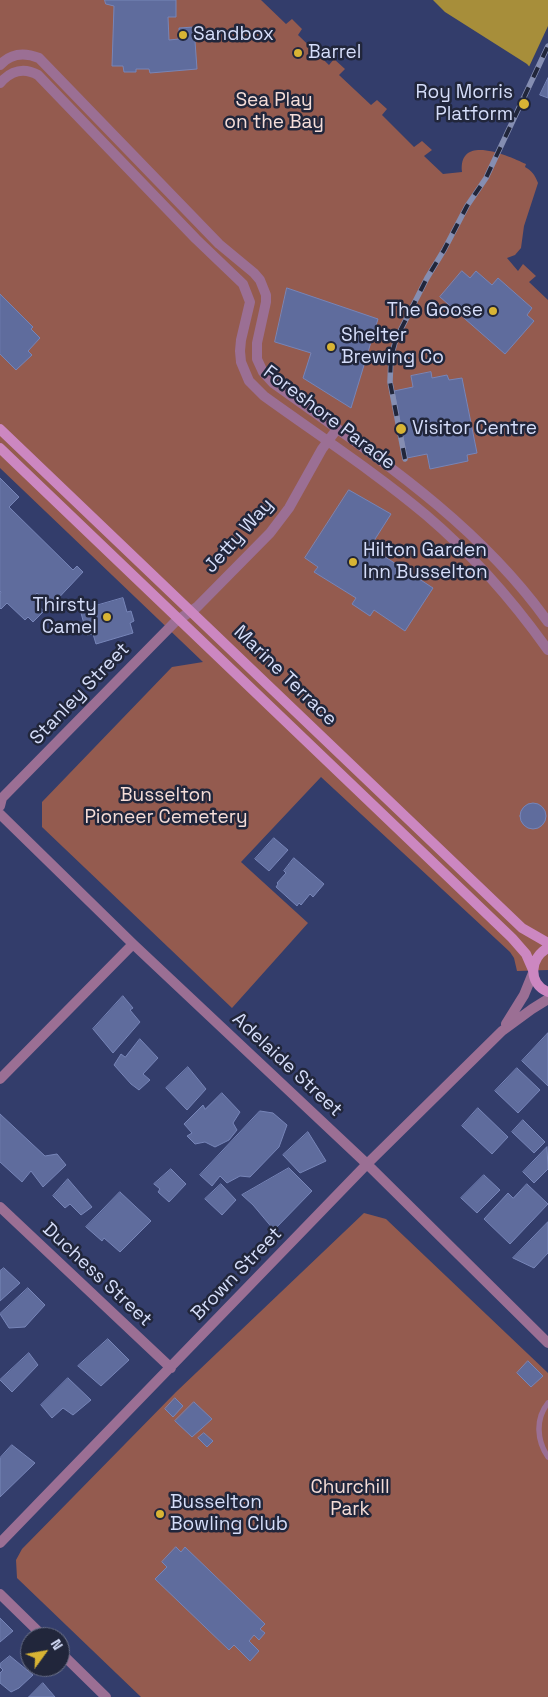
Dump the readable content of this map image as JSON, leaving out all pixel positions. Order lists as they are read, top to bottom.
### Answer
{
  "streets": {
    "street": [
      "Foreshore Parade",
      "Jetty Way",
      "Marine Terrace",
      "Stanley Street",
      "Adelaide Street",
      "Brown Street",
      "Duchess Street"
    ]
  },
  "crossings": [
    ["Foreshore Parade", "Jetty Way"],
    ["Jetty Way", "Marine Terrace"],
    ["Jetty Way", "Stanley Street"],
    ["Marine Terrace", "Stanley Street"],
    ["Marine Terrace", "Brown Street"],
    ["Adelaide Street", "Brown Street"],
    ["Brown Street", "Duchess Street"]
  ],
  "parks": ["Sea Play on the Bay", "Busselton Pioneer Cemetery", "Churchill Park"],
  "places": [
    "Sandbox",
    "Barrel",
    "Roy Morris Platform",
    "The Goose",
    "Shelter Brewing Co",
    "Visitor Centre",
    "Hilton Garden Inn Busselton",
    "Thirsty Camel",
    "Busselton Bowling Club"
  ],
  "north": "top right"
}
